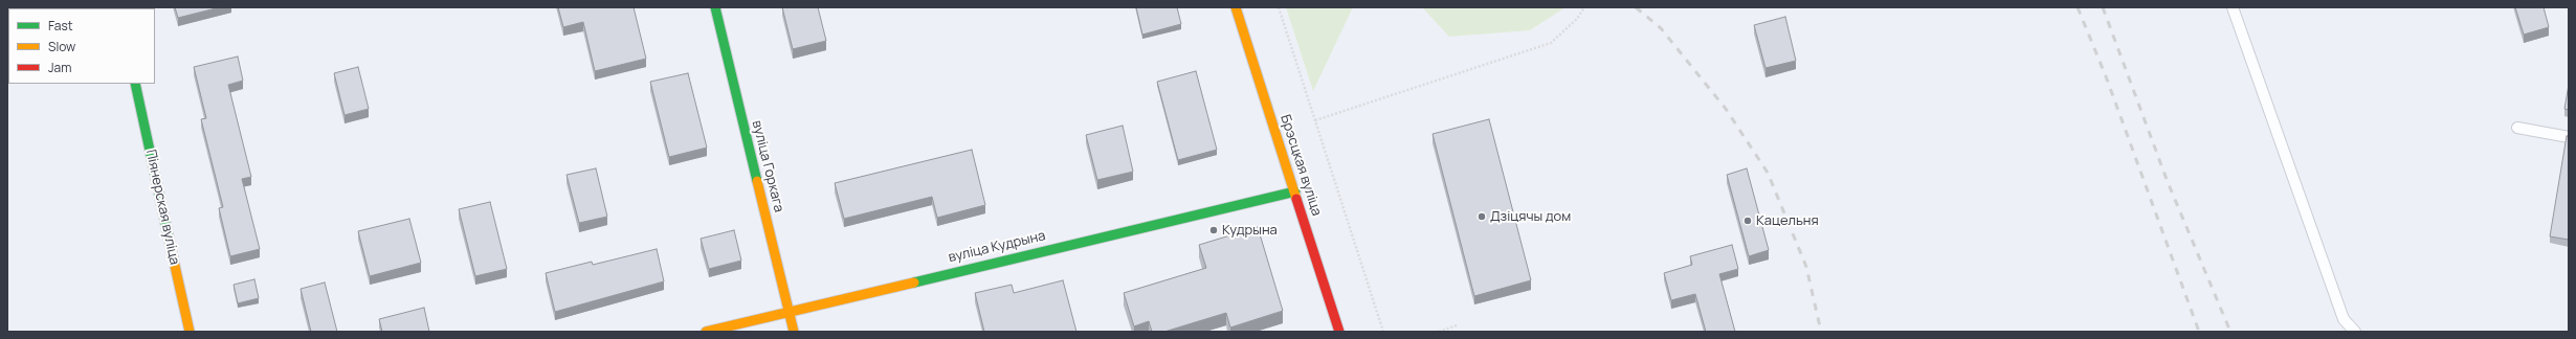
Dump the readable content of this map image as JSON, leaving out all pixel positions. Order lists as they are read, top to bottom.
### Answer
{
  "streets": {
    "street": [
      "Брэсцкая вуліца",
      "вуліца Горкага",
      "Піянерская вуліца",
      "вуліца Кудрына"
    ]
  },
  "crossings": [
    ["Брэсцкая вуліца", "вуліца Кудрына"],
    ["вуліца Горкага", "вуліца Кудрына"]
  ],
  "places": ["Дзіцячы дом", "Кацельня", "Кудрына"],
  "legend": ["Fast", "Slow", "Jam"]
}
